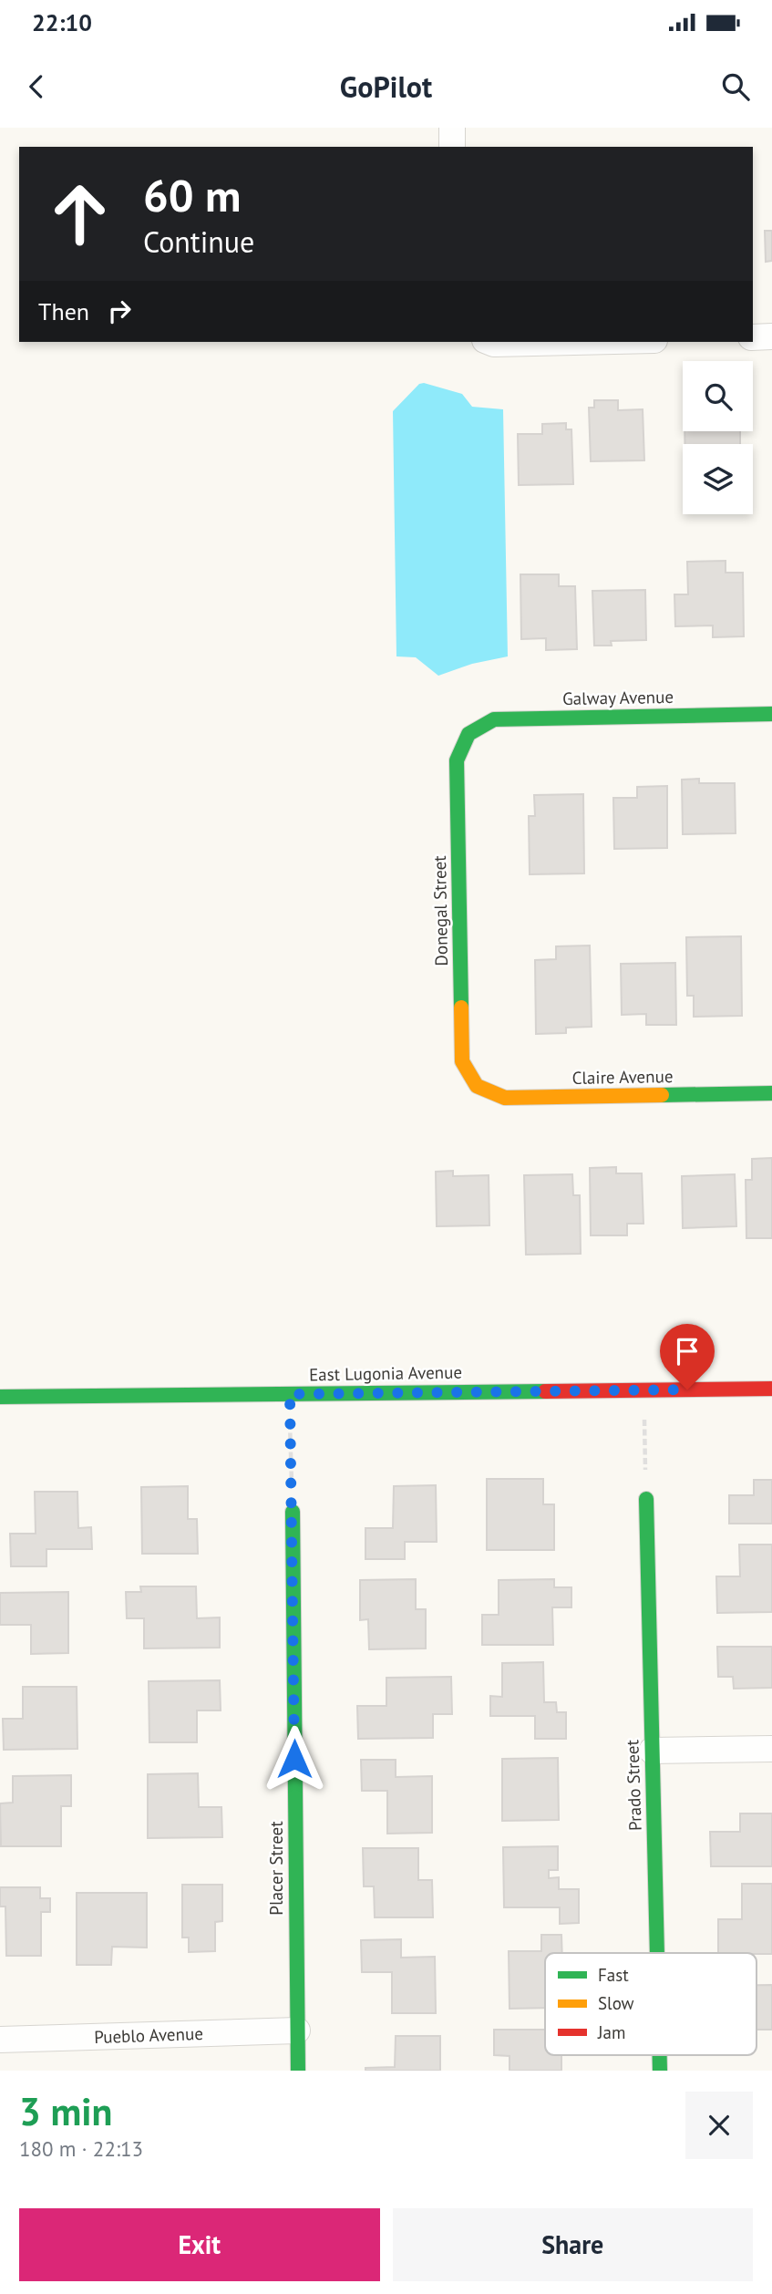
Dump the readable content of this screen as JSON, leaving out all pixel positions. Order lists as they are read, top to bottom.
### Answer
{
  "streets": {
    "street": [
      "Galway Avenue",
      "Donegal Street",
      "Claire Avenue",
      "East Lugonia Avenue",
      "Prado Street",
      "Placer Street",
      "Pueblo Avenue"
    ]
  },
  "crossings": [
    ["Galway Avenue", "Donegal Street"],
    ["Donegal Street", "Claire Avenue"],
    ["Placer Street", "Pueblo Avenue"]
  ],
  "legend": ["Fast", "Slow", "Jam"],
  "page": {
    "status": "22:10",
    "header": "GoPilot",
    "turn": ["60 m", "Continue"],
    "then": "Then",
    "heading": ["3 min", "180 m · 22:13"],
    "buttons": ["Exit", "Share"]
  }
}
